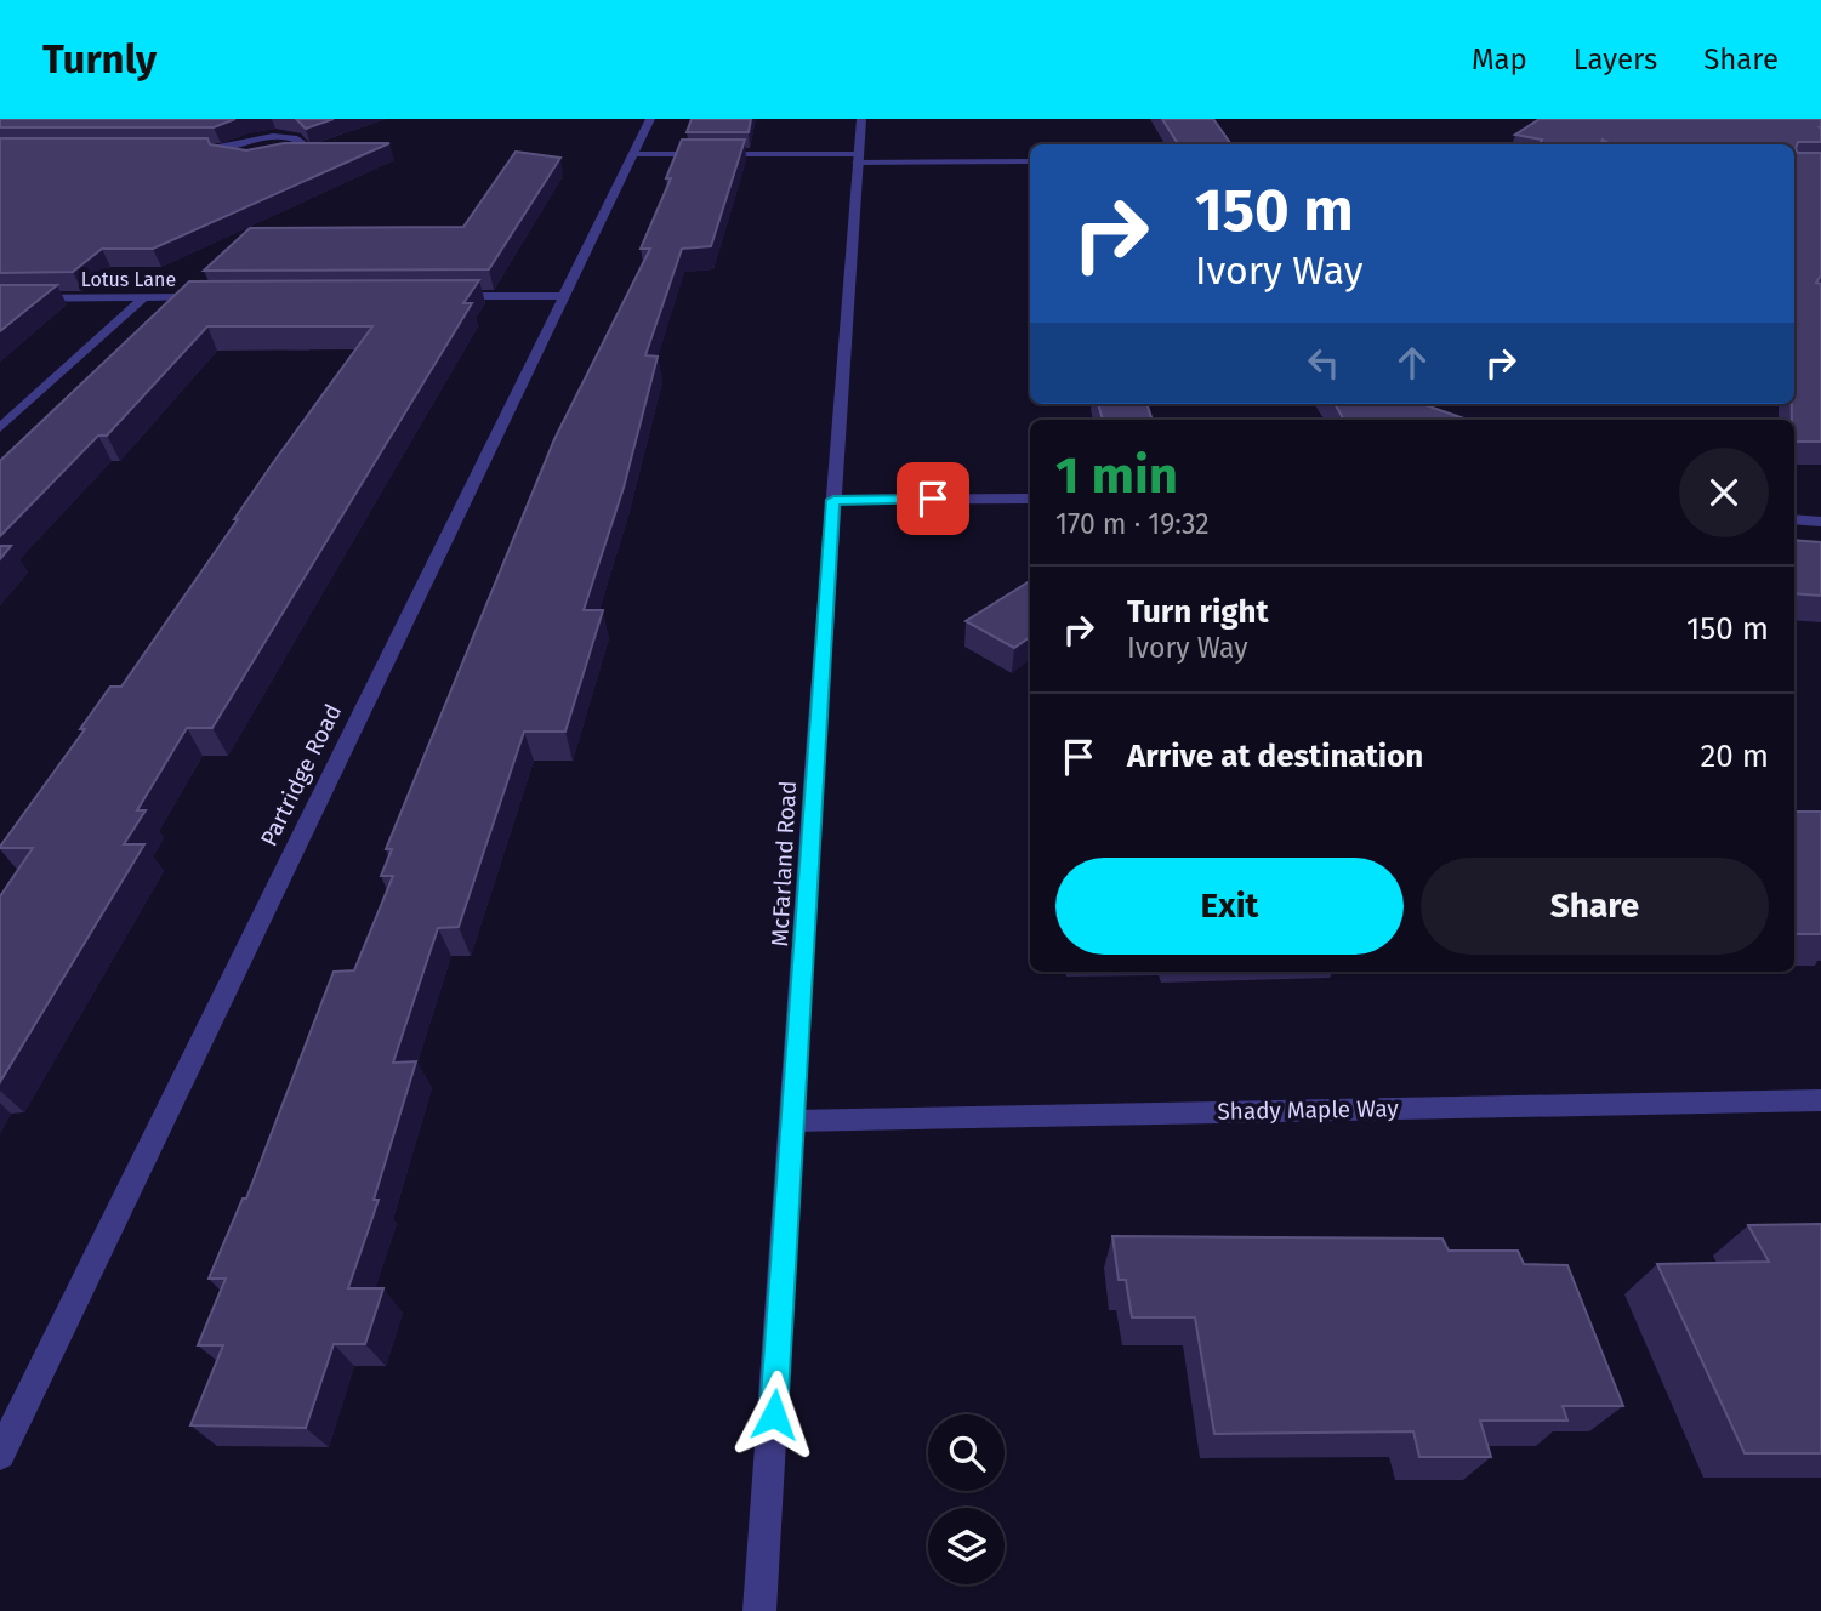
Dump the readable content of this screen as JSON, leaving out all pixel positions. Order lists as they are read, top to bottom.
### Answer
{
  "streets": {
    "street": [
      "Lotus Lane",
      "Partridge Road",
      "McFarland Road",
      "Shady Maple Way"
    ]
  },
  "crossings": [
    ["McFarland Road", "Shady Maple Way"]
  ],
  "page": {
    "header": "Turnly",
    "nav": ["Map", "Layers", "Share"],
    "turn": ["150 m", "Ivory Way"],
    "heading": ["1 min", "170 m · 19:32"],
    "list": [
      {
        "name": "Turn right",
        "note": "Ivory Way",
        "value": "150 m"
      },
      {
        "name": "Arrive at destination",
        "value": "20 m"
      }
    ],
    "buttons": ["Exit", "Share"]
  }
}
